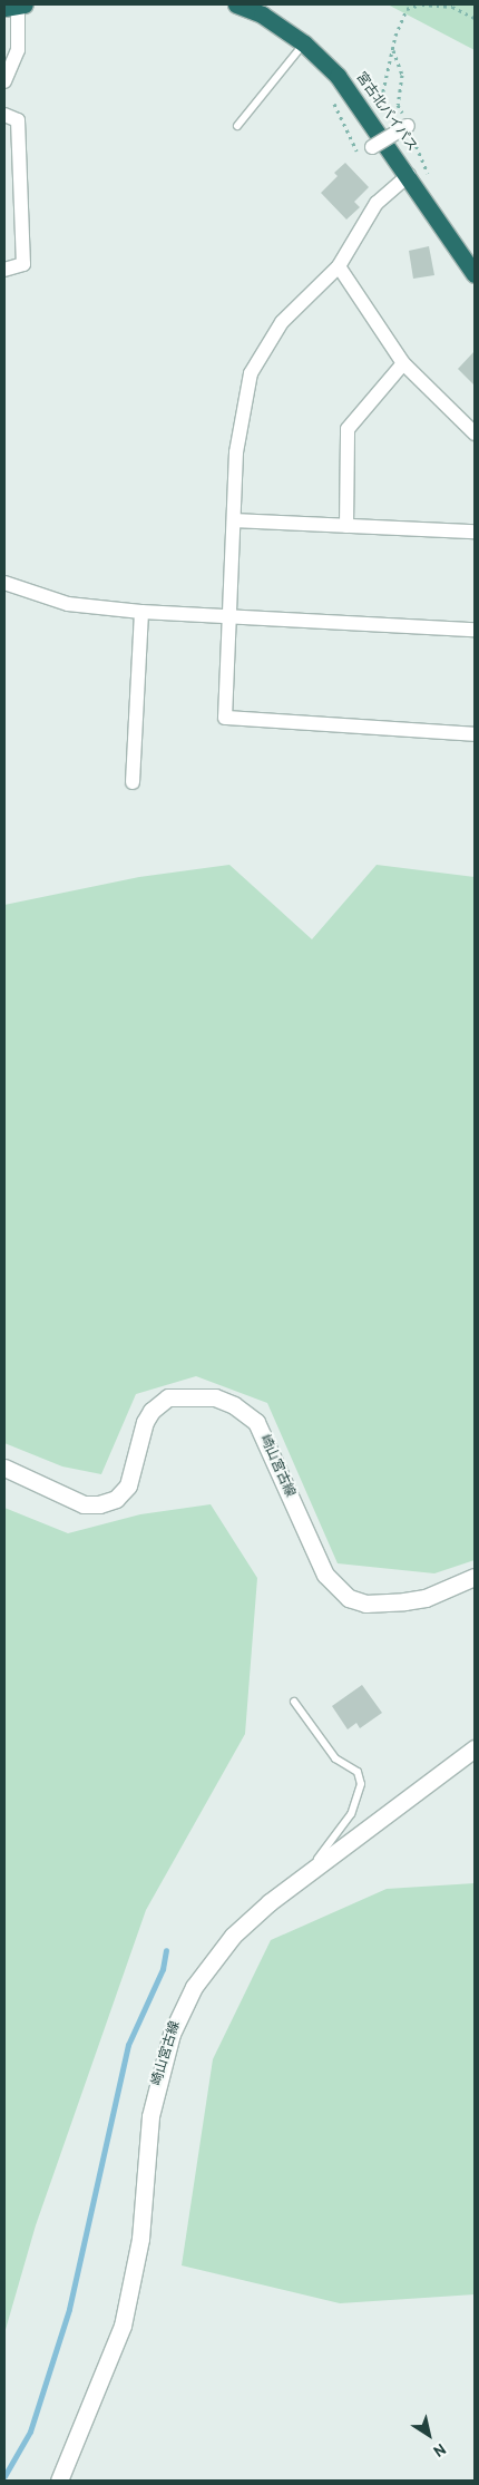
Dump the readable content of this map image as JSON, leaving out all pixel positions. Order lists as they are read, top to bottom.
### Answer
{
  "streets": {
    "highway": ["宮古北バイパス"],
    "main road": ["崎山宮古線"]
  },
  "north": "bottom right"
}
